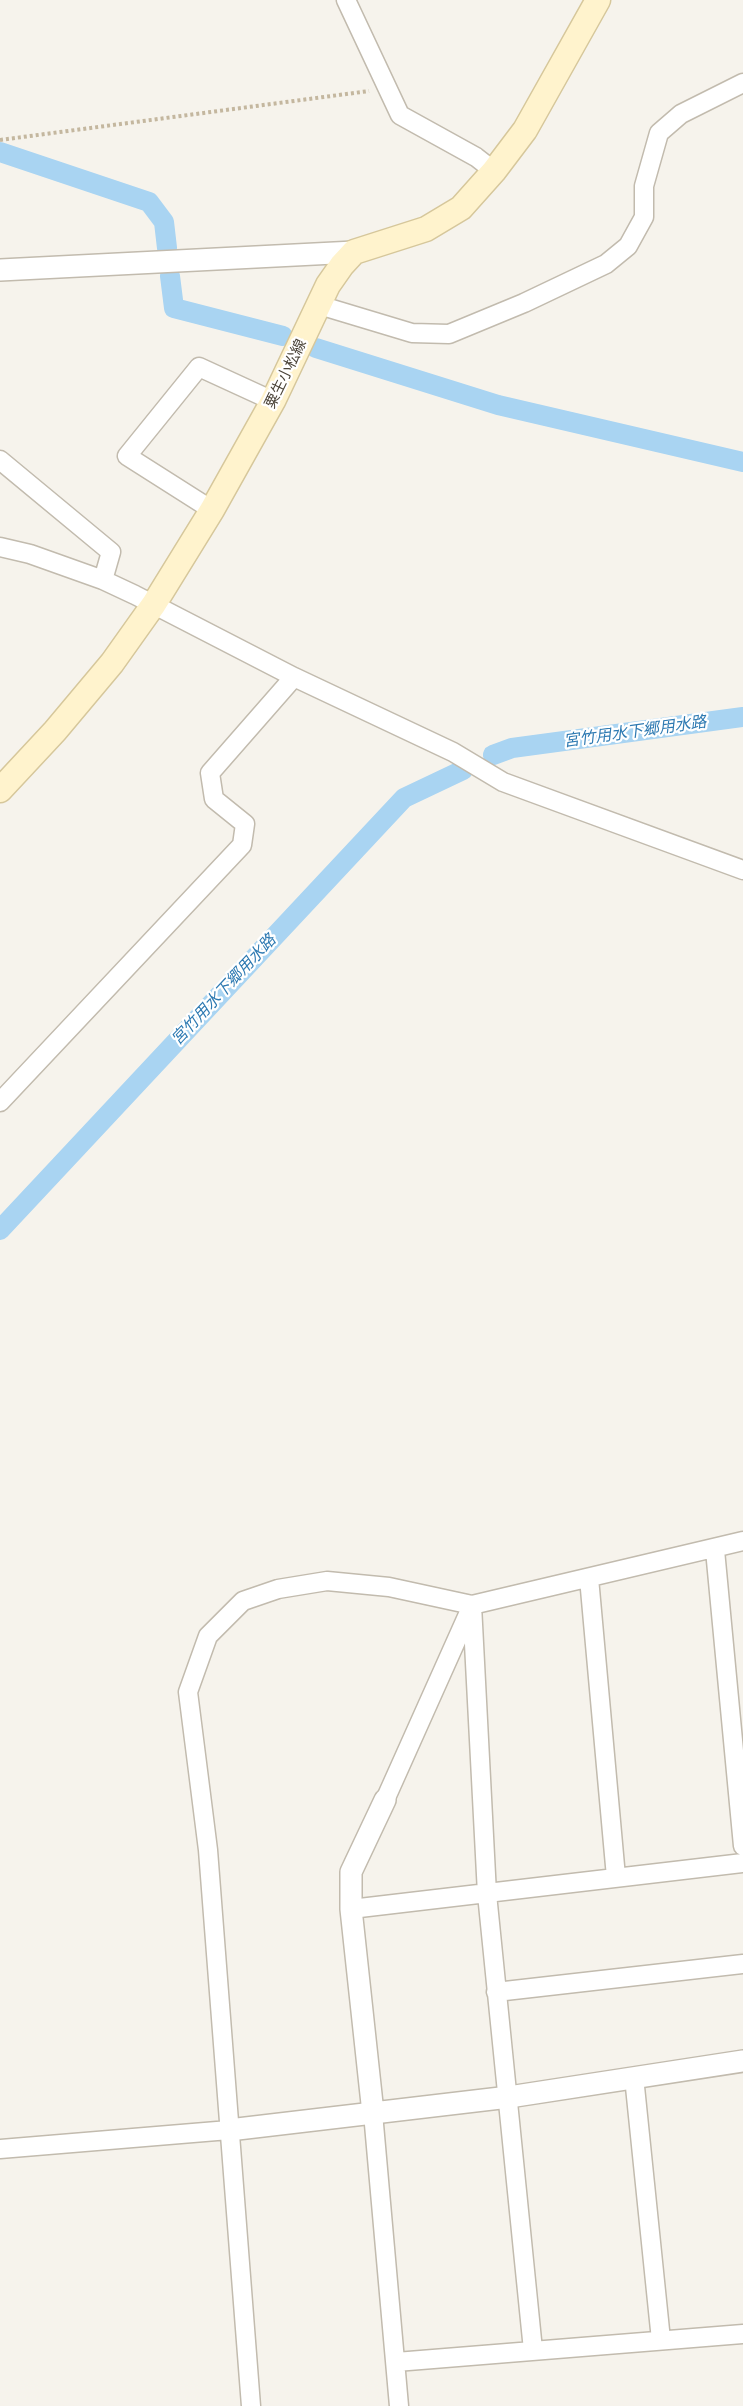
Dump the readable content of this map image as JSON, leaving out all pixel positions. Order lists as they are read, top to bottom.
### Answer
{
  "streets": {
    "main road": ["粟生小松線"]
  },
  "water": ["宮竹用水下郷用水路"]
}
